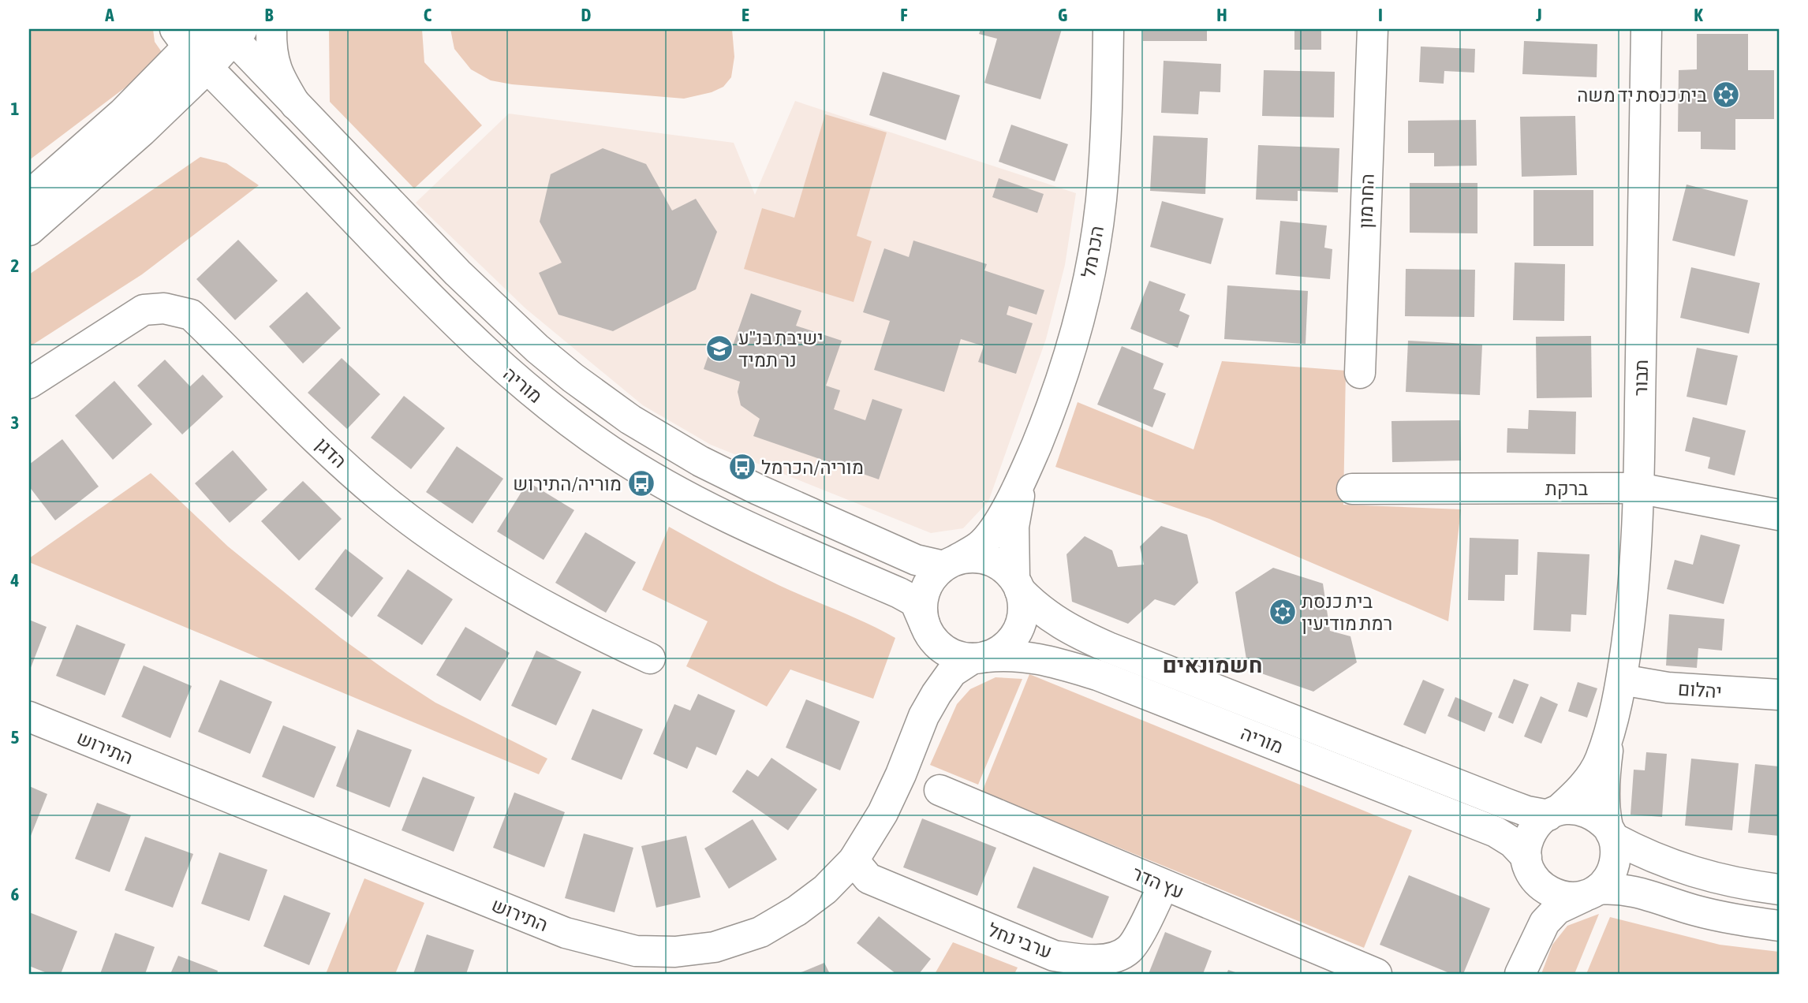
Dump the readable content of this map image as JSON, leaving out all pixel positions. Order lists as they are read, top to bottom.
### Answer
{
  "streets": {
    "street": [
      "החרמון",
      "הכרמל",
      "תבור",
      "מוריה",
      "הדגן",
      "ברקת",
      "יהלום",
      "התירוש",
      "עץ הדר",
      "ערבי נחל"
    ]
  },
  "crossings": [
    ["הכרמל", "מוריה"],
    ["הכרמל", "התירוש"],
    ["תבור", "מוריה"],
    ["תבור", "ברקת"],
    ["תבור", "יהלום"],
    ["מוריה", "התירוש"],
    ["התירוש", "ערבי נחל"],
    ["עץ הדר", "ערבי נחל"]
  ],
  "districts": ["חשמונאים"],
  "places": {
    "synagogue": ["בית כנסת יד משה", "בית כנסת רמת מודיעין"],
    "school or university": ["ישיבת בנ\"ע נר תמיד"],
    "bus stop": ["מוריה/הכרמל", "מוריה/התירוש"]
  },
  "grid": {
    "columns": [
      "A",
      "B",
      "C",
      "D",
      "E",
      "F",
      "G",
      "H",
      "I",
      "J",
      "K"
    ],
    "rows": [
      "1",
      "2",
      "3",
      "4",
      "5",
      "6"
    ]
  }
}
